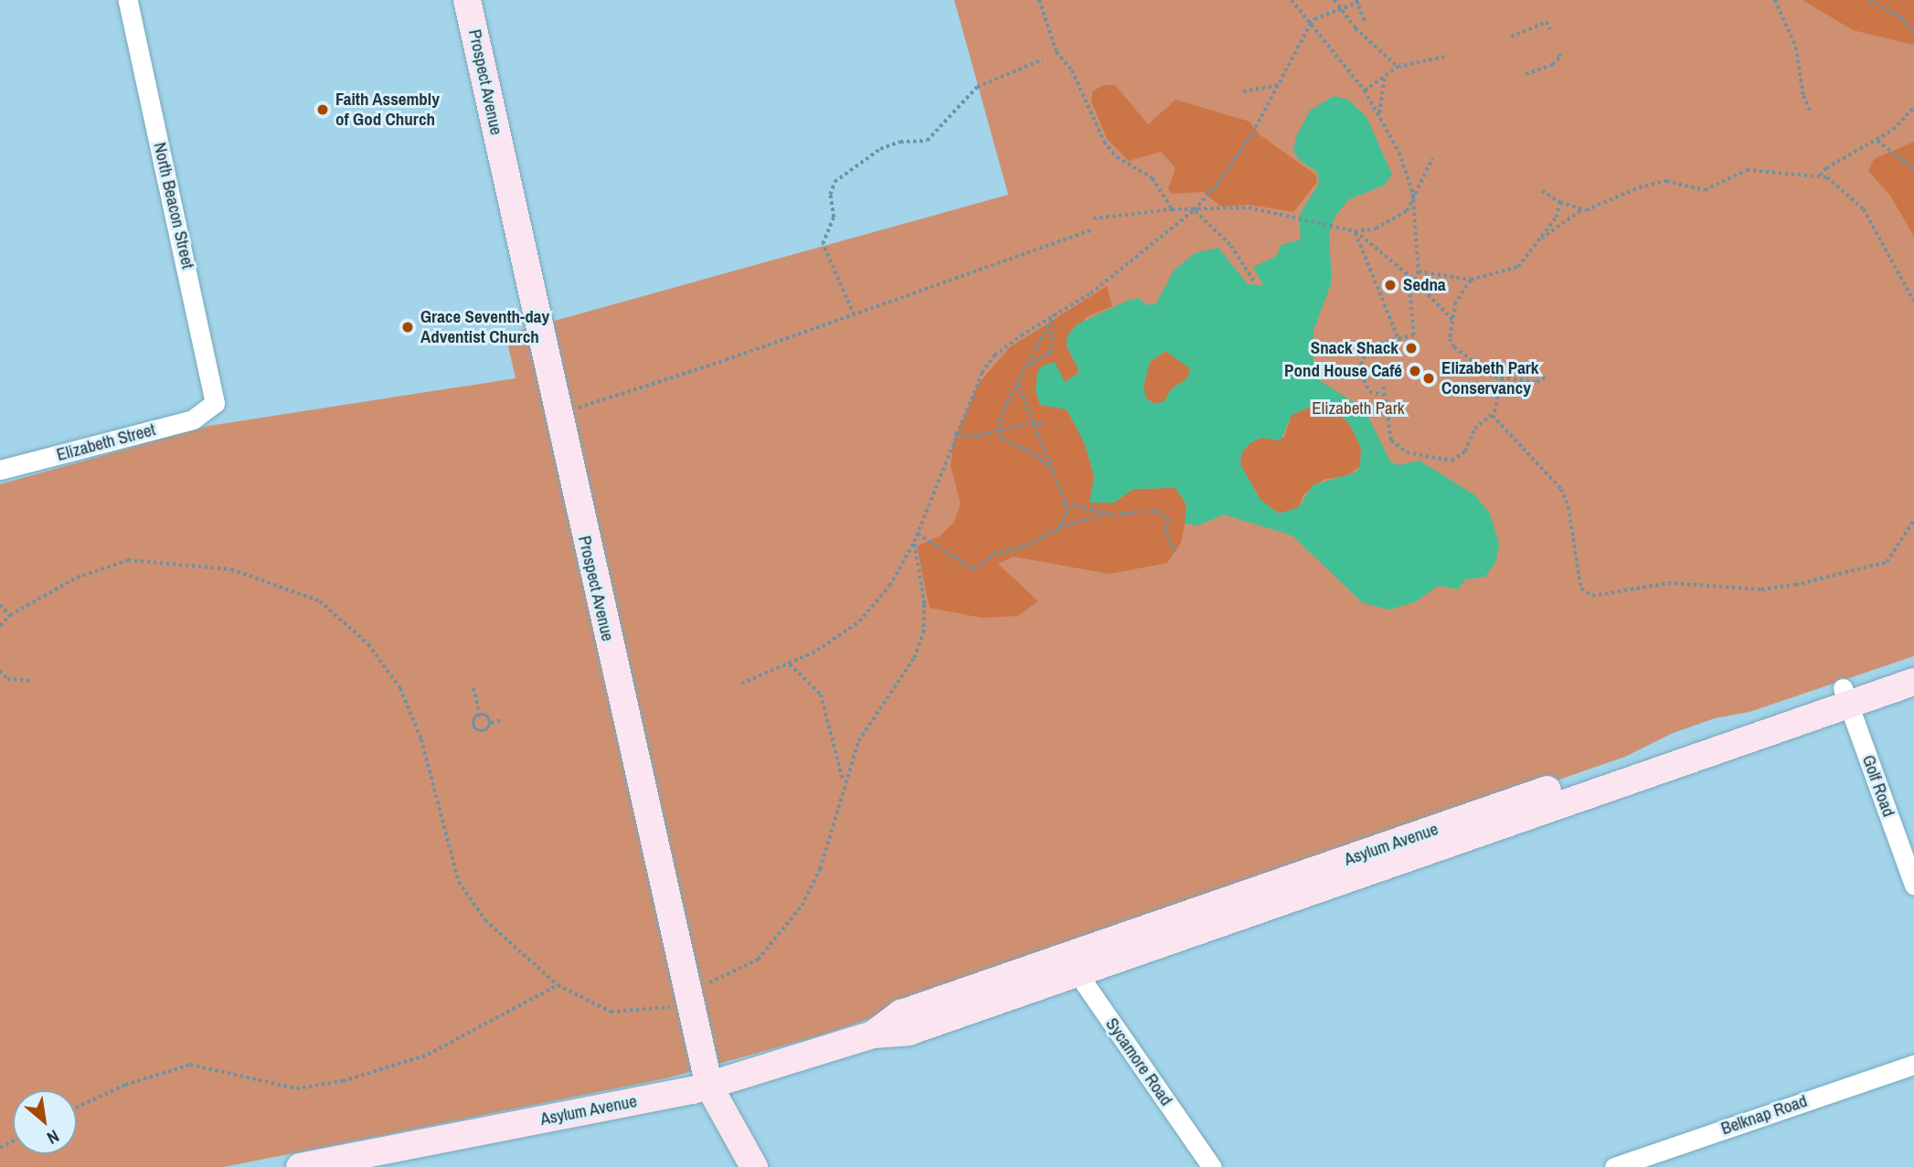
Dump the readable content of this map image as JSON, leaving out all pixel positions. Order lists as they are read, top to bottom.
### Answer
{
  "streets": {
    "main road": ["Prospect Avenue", "Asylum Avenue"],
    "street": [
      "North Beacon Street",
      "Elizabeth Street",
      "Golf Road",
      "Sycamore Road",
      "Belknap Road"
    ]
  },
  "crossings": [
    ["Prospect Avenue", "Asylum Avenue"],
    ["North Beacon Street", "Elizabeth Street"],
    ["Golf Road", "Asylum Avenue"],
    ["Asylum Avenue", "Sycamore Road"]
  ],
  "parks": ["Elizabeth Park"],
  "places": [
    "Faith Assembly of God Church",
    "Sedna",
    "Grace Seventh-day Adventist Church",
    "Snack Shack",
    "Pond House Café",
    "Elizabeth Park Conservancy"
  ],
  "north": "bottom right"
}
